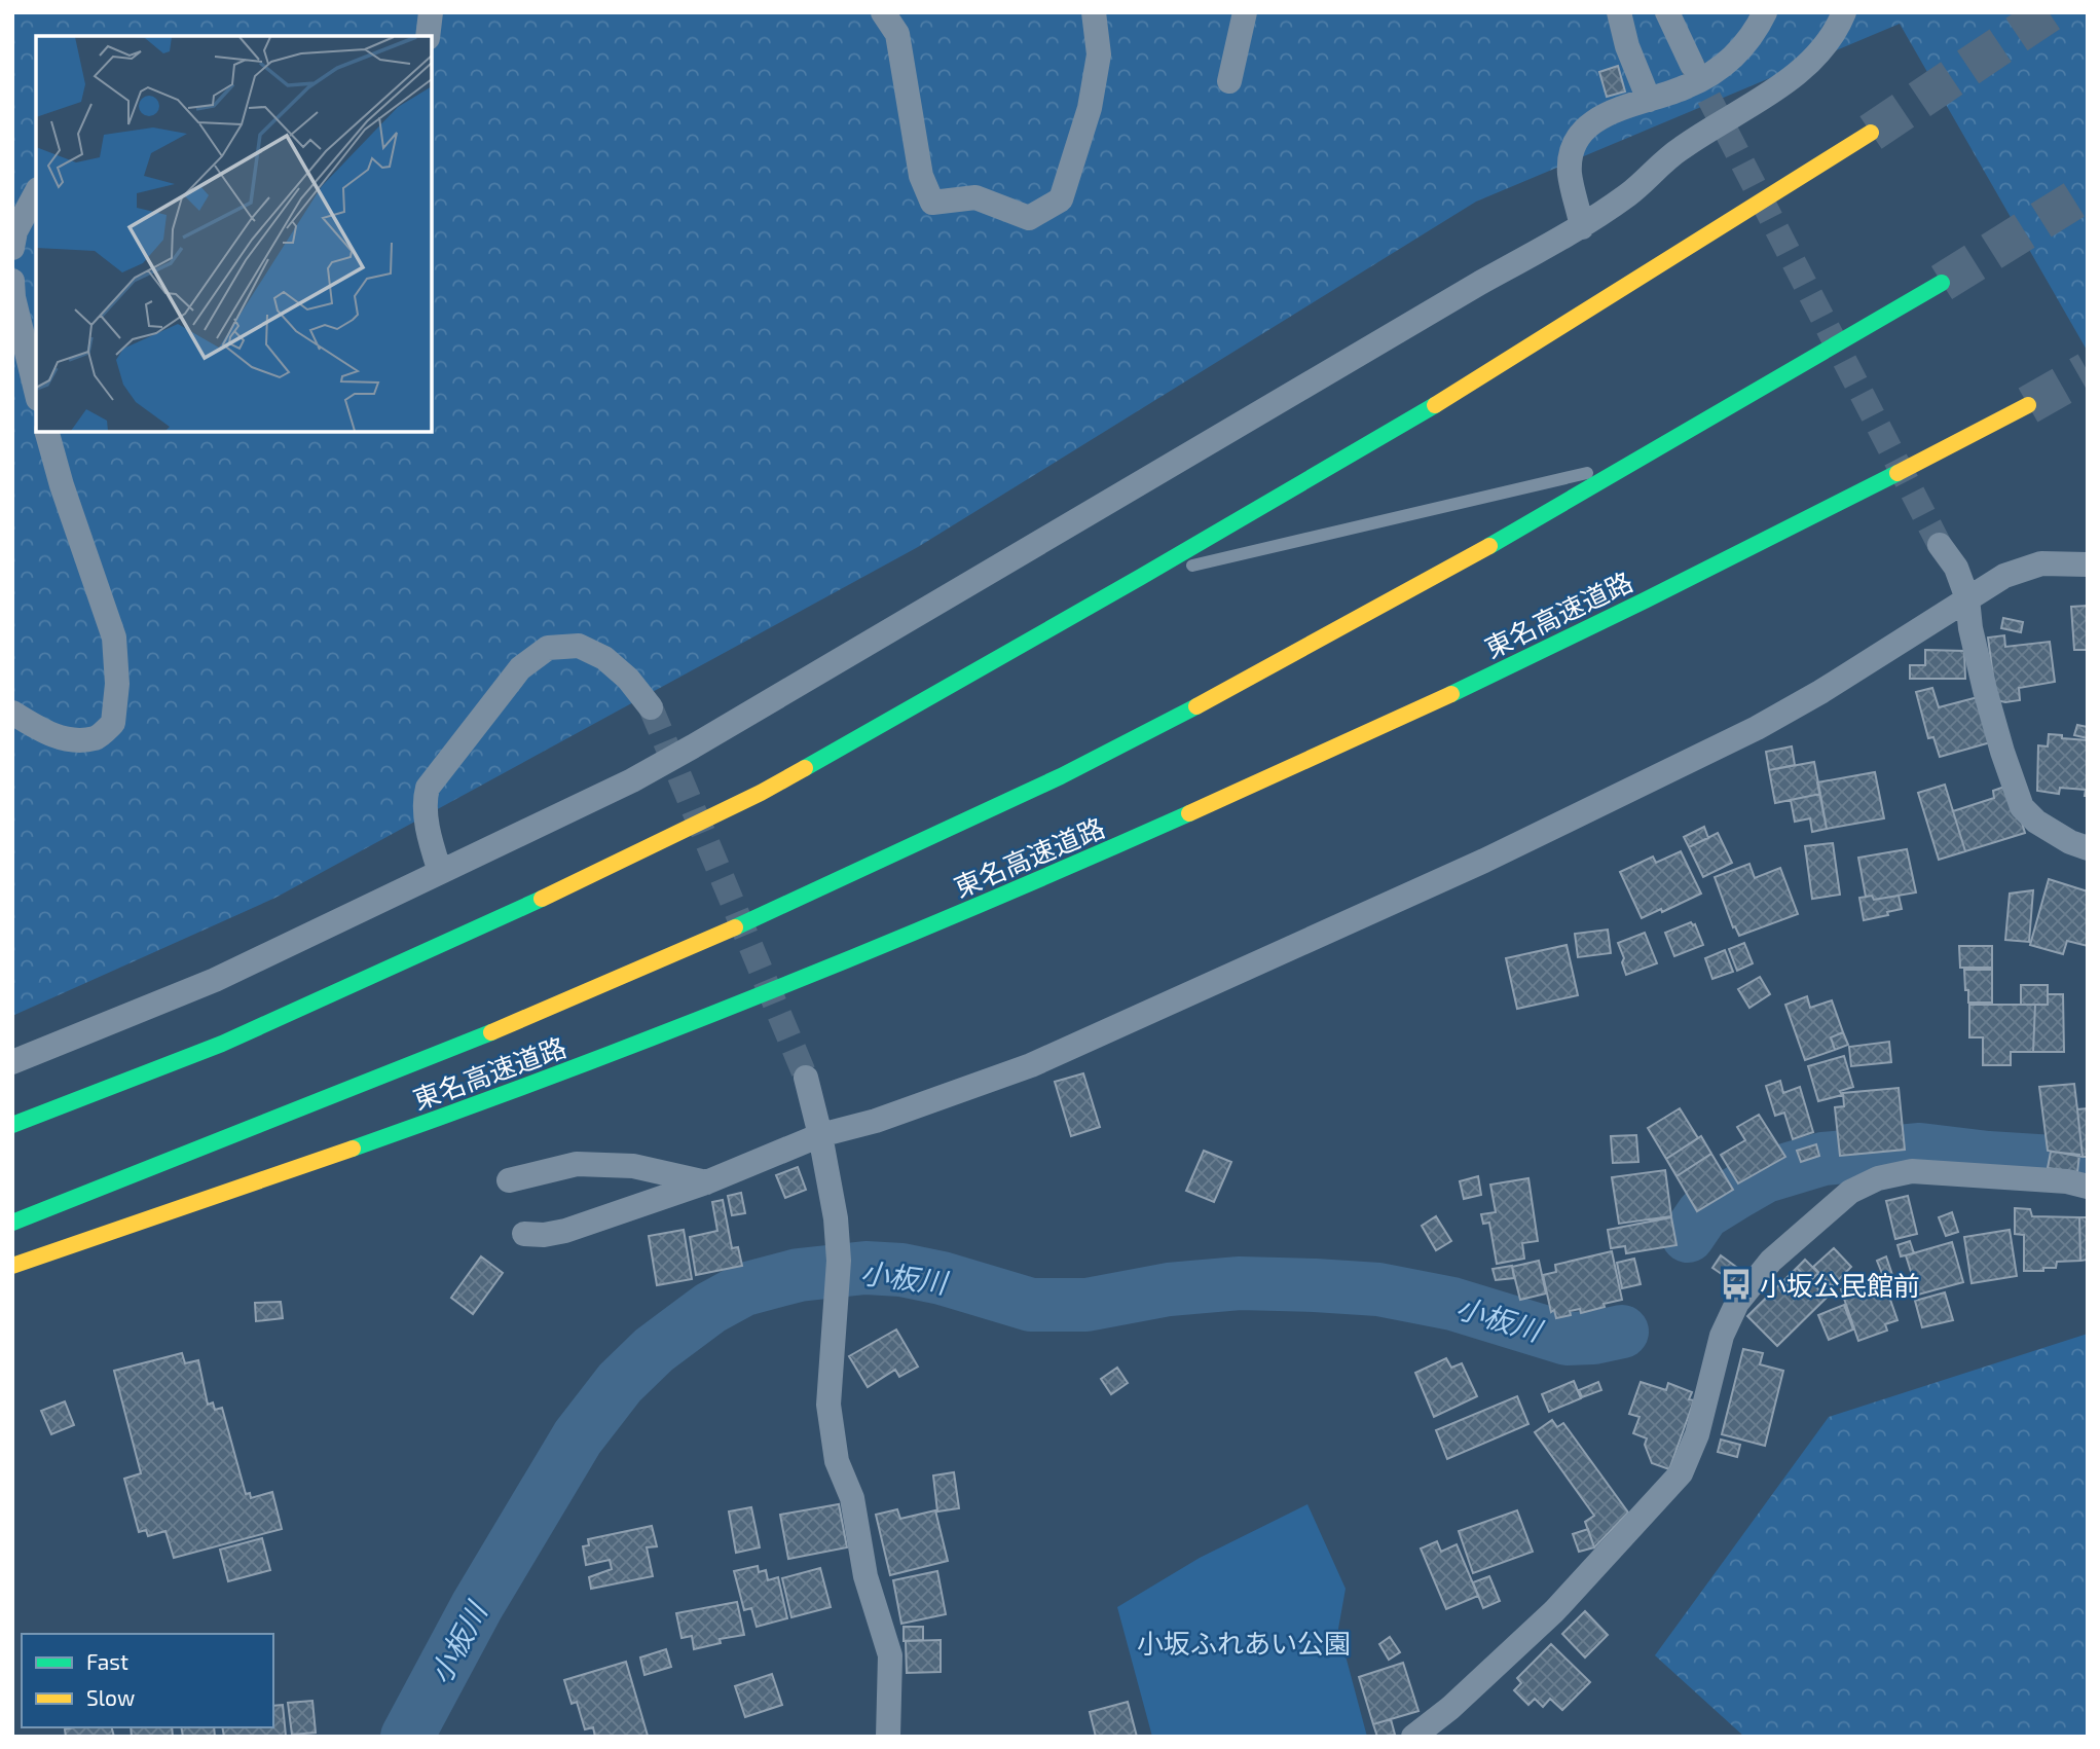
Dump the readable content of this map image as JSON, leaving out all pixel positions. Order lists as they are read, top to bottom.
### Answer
{
  "streets": {
    "highway": ["東名高速道路"]
  },
  "water": ["小板川"],
  "parks": ["小坂ふれあい公園"],
  "places": {
    "bus stop": ["小坂公民館前"]
  },
  "legend": ["Fast", "Slow"]
}
